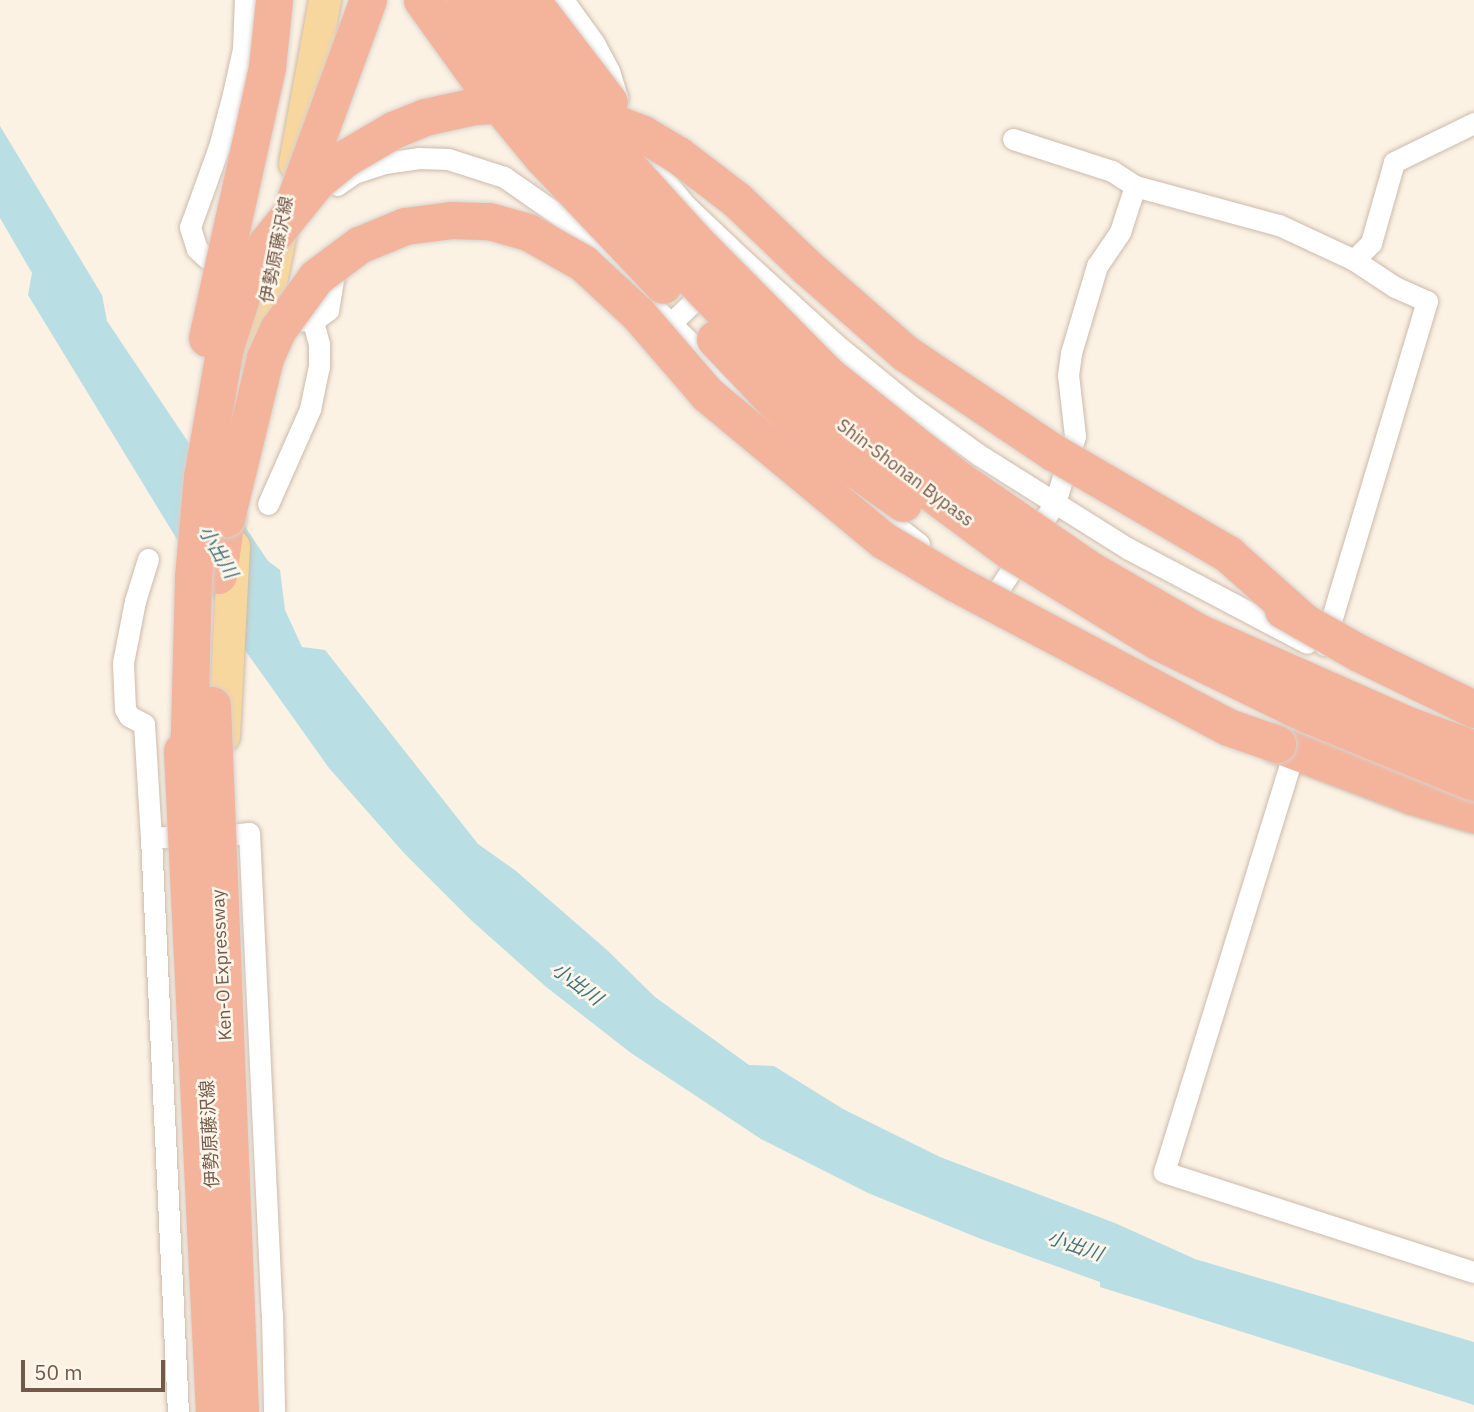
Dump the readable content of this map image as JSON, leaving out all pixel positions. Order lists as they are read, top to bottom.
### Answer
{
  "streets": {
    "highway": ["Shin-Shonan Bypass", "Ken-O Expressway"],
    "main road": ["伊勢原藤沢線"]
  },
  "crossings": [
    ["伊勢原藤沢線", "Ken-O Expressway"]
  ],
  "water": ["小出川"],
  "scale_bar": "50 m"
}
